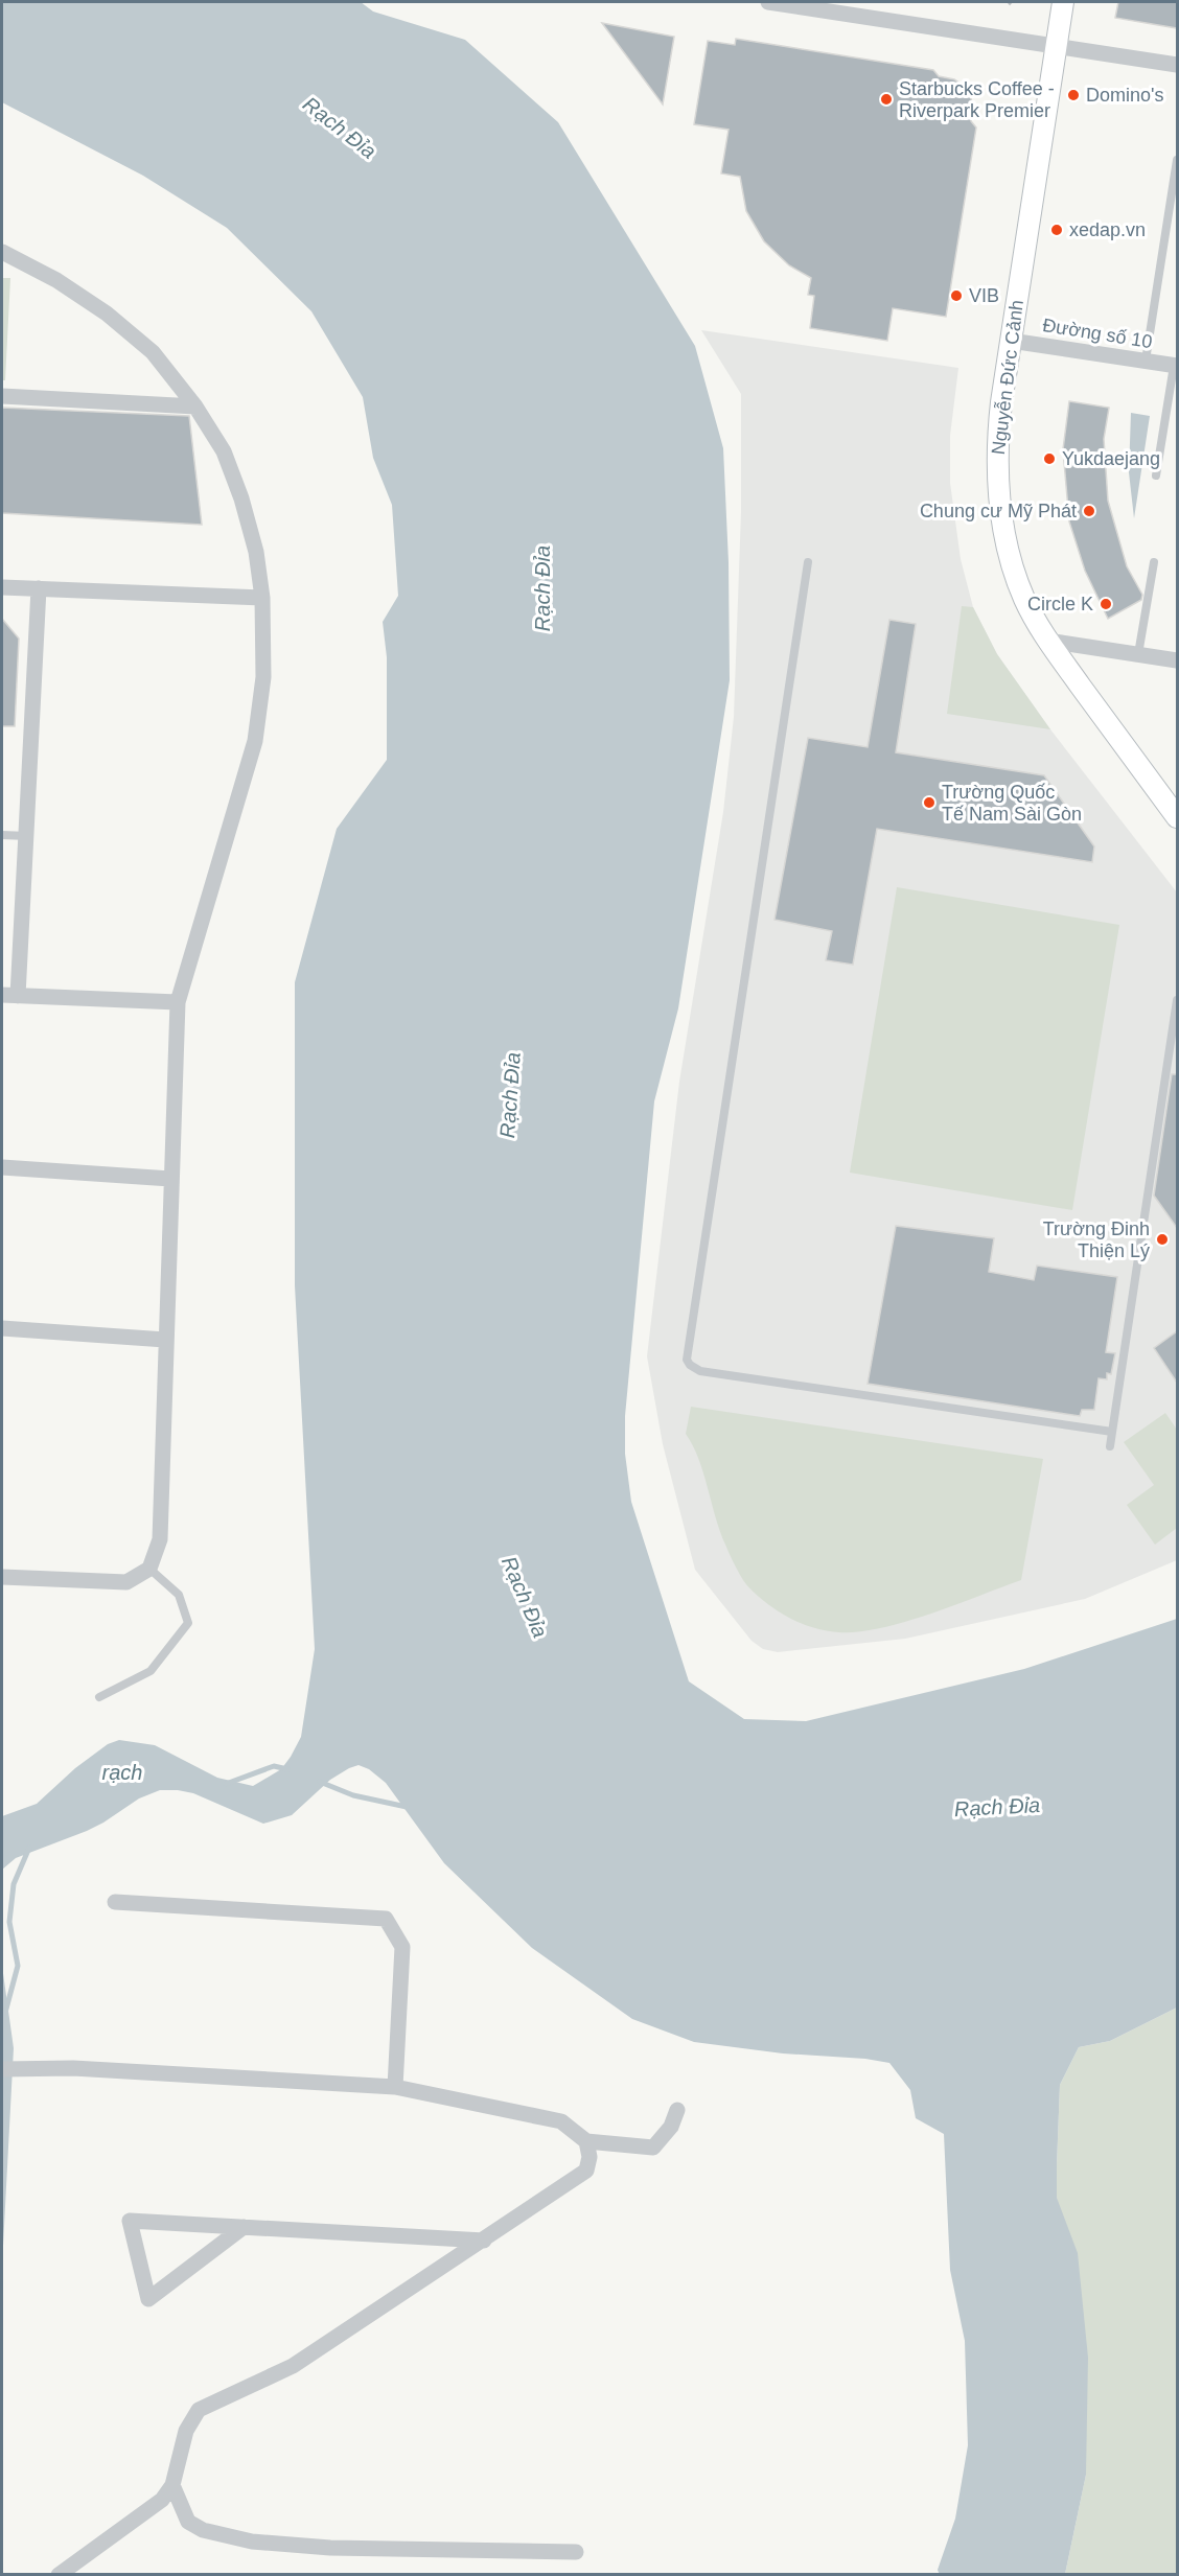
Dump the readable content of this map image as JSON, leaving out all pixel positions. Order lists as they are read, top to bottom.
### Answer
{
  "streets": {
    "main road": ["Nguyễn Đức Cảnh"],
    "street": ["Đường số 10"]
  },
  "crossings": [
    ["Đường số 10", "Nguyễn Đức Cảnh"]
  ],
  "water": ["Rạch Đỉa", "rạch"],
  "places": [
    "Domino's",
    "Starbucks Coffee - Riverpark Premier",
    "xedap.vn",
    "VIB",
    "Yukdaejang",
    "Chung cư Mỹ Phát",
    "Circle K",
    "Trường Quốc Tế Nam Sài Gòn",
    "Trường Đinh Thiện Lý"
  ]
}
